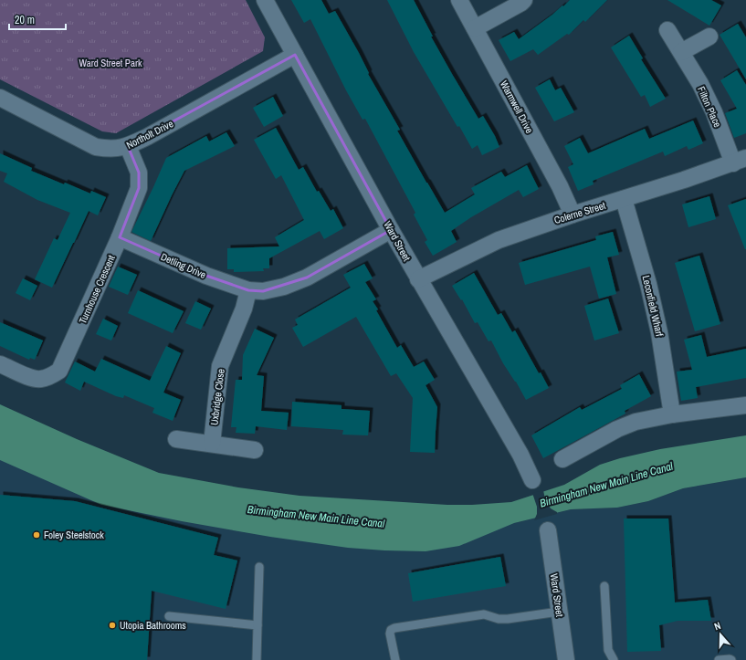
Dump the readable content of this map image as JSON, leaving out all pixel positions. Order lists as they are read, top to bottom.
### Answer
{
  "streets": {
    "street": [
      "Warmwell Drive",
      "Filton Place",
      "Northolt Drive",
      "Colerne Street",
      "Ward Street",
      "Detling Drive",
      "Turnhouse Crescent",
      "Leconfield Wharf",
      "Uxbridge Close"
    ]
  },
  "crossings": [
    ["Warmwell Drive", "Colerne Street"],
    ["Filton Place", "Colerne Street"],
    ["Northolt Drive", "Ward Street"],
    ["Northolt Drive", "Turnhouse Crescent"],
    ["Colerne Street", "Ward Street"],
    ["Colerne Street", "Leconfield Wharf"],
    ["Ward Street", "Detling Drive"],
    ["Detling Drive", "Turnhouse Crescent"],
    ["Detling Drive", "Uxbridge Close"]
  ],
  "water": ["Birmingham New Main Line Canal"],
  "parks": ["Ward Street Park"],
  "places": ["Foley Steelstock", "Utopia Bathrooms"],
  "scale_bar": "20 m",
  "north": "top"
}
